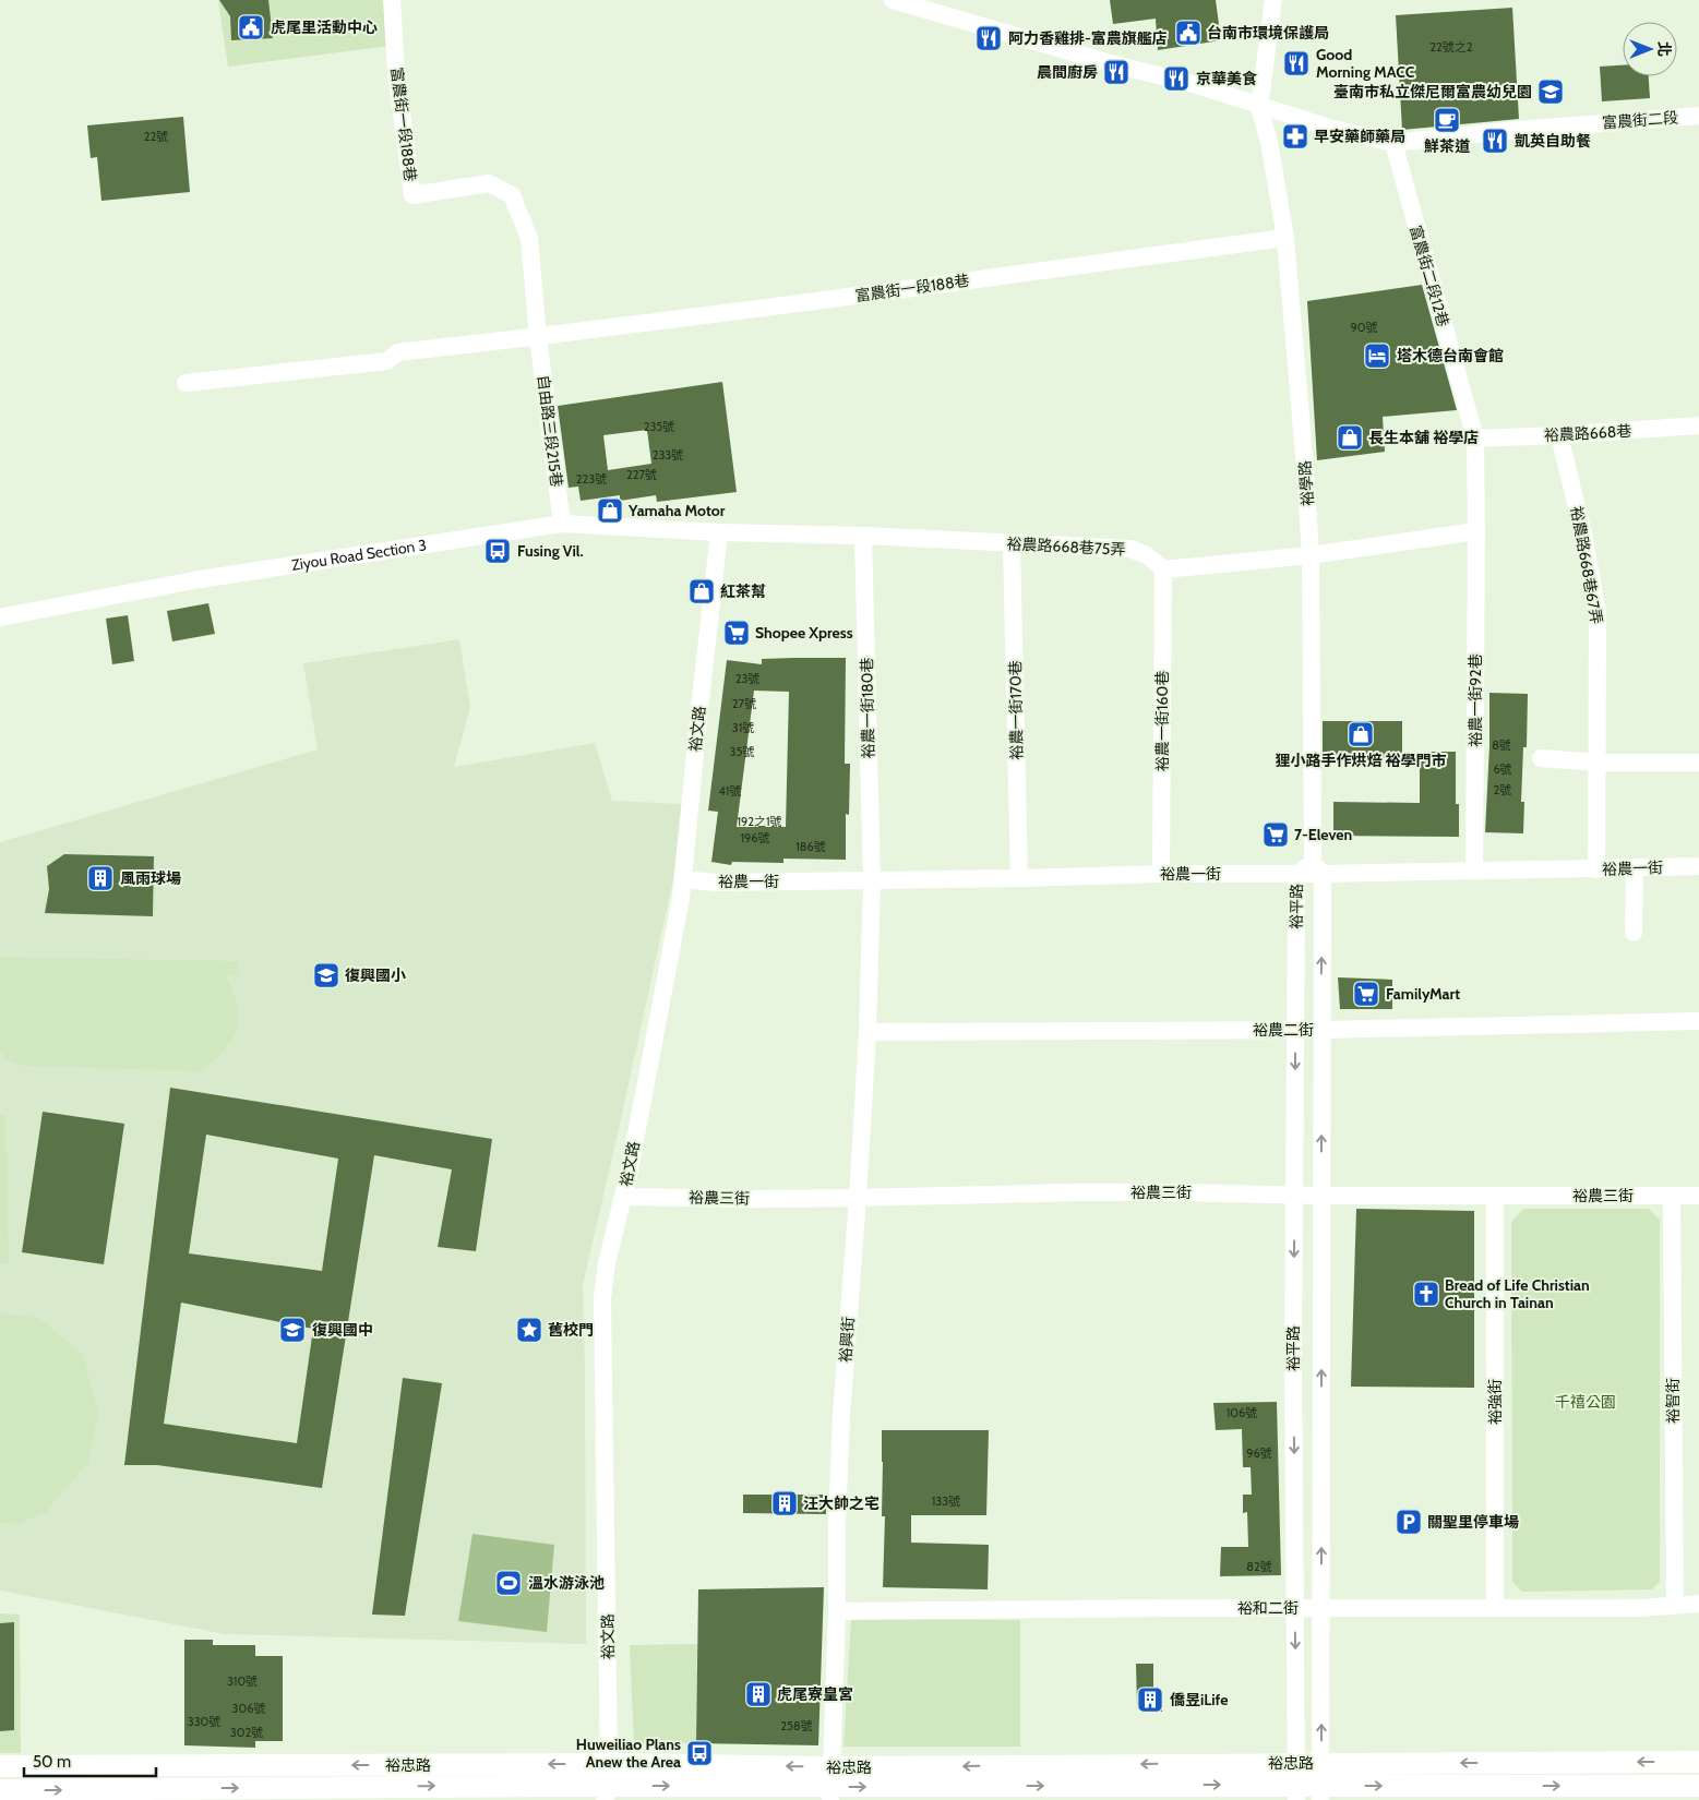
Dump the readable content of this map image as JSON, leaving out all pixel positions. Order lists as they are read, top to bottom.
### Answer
{
  "streets": {
    "street": [
      "富農街二段",
      "富農街一段188巷",
      "富農街二段12巷",
      "自由路三段215巷",
      "裕農路668巷",
      "裕學路",
      "裕農路668巷75弄",
      "Ziyou Road Section 3",
      "裕農路668巷67弄",
      "裕農一街92巷",
      "裕農一街180巷",
      "裕農一街170巷",
      "裕農一街160巷",
      "裕文路",
      "裕農一街",
      "裕平路",
      "裕農二街",
      "裕農三街",
      "裕興街",
      "裕智街",
      "裕強街",
      "裕和二街",
      "裕忠路"
    ]
  },
  "crossings": [
    ["富農街二段", "富農街二段12巷"],
    ["富農街二段", "裕學路"],
    ["富農街一段188巷", "自由路三段215巷"],
    ["富農街一段188巷", "裕學路"],
    ["富農街二段12巷", "裕農路668巷"],
    ["自由路三段215巷", "Ziyou Road Section 3"],
    ["裕農路668巷", "裕農路668巷67弄"],
    ["裕學路", "裕農一街"],
    ["裕學路", "裕平路"],
    ["裕農路668巷75弄", "Ziyou Road Section 3"],
    ["裕農路668巷75弄", "裕農一街180巷"],
    ["裕農路668巷75弄", "裕農一街170巷"],
    ["裕農路668巷75弄", "裕農一街160巷"],
    ["裕農路668巷75弄", "裕文路"],
    ["Ziyou Road Section 3", "裕文路"],
    ["裕農路668巷67弄", "裕農一街"],
    ["裕農一街92巷", "裕農一街"],
    ["裕農一街180巷", "裕農一街"],
    ["裕農一街180巷", "裕興街"],
    ["裕農一街170巷", "裕農一街"],
    ["裕農一街160巷", "裕農一街"],
    ["裕文路", "裕農一街"],
    ["裕文路", "裕農三街"],
    ["裕文路", "裕忠路"],
    ["裕農一街", "裕平路"],
    ["裕農一街", "裕興街"],
    ["裕平路", "裕農二街"],
    ["裕平路", "裕農三街"],
    ["裕平路", "裕和二街"],
    ["裕平路", "裕忠路"],
    ["裕農二街", "裕興街"],
    ["裕農三街", "裕興街"],
    ["裕農三街", "裕智街"],
    ["裕農三街", "裕強街"],
    ["裕興街", "裕和二街"],
    ["裕興街", "裕忠路"],
    ["裕智街", "裕和二街"],
    ["裕強街", "裕和二街"]
  ],
  "parks": ["千禧公園"],
  "places": {
    "public building": ["虎尾里活動中心", "台南市環境保護局"],
    "restaurant": [
      "阿力香雞排-富農旗艦店",
      "Good Morning MACC",
      "晨間廚房",
      "京華美食",
      "凱英自助餐"
    ],
    "school or university": ["臺南市私立傑尼爾富農幼兒園", "復興國小", "復興國中"],
    "cafe": ["鮮茶道"],
    "pharmacy": ["早安藥師藥局"],
    "hotel": ["塔木德台南會館"],
    "shop": [
      "長生本舖 裕學店",
      "Yamaha Motor",
      "紅茶幫",
      "狸小路手作烘焙 裕學門市"
    ],
    "bus stop": ["Fusing Vil.", "Huweiliao Plans Anew the Area"],
    "supermarket": ["Shopee Xpress", "7-Eleven", "FamilyMart"],
    "building": [
      "風雨球場",
      "汪大帥之宅",
      "虎尾寮皇宮",
      "僑昱iLife"
    ],
    "church": ["Bread of Life Christian Church in Tainan"],
    "place": ["舊校門"],
    "parking": ["關聖里停車場"],
    "sports": ["溫水游泳池"]
  },
  "house_numbers": [
    "22號之2",
    "22號",
    "90號",
    "235號",
    "233號",
    "227號",
    "223號",
    "23號",
    "27號",
    "31號",
    "8號",
    "35號",
    "6號",
    "2號",
    "41號",
    "192之1號",
    "196號",
    "186號",
    "106號",
    "96號",
    "133號",
    "82號",
    "310號",
    "306號",
    "330號",
    "258號",
    "302號"
  ],
  "scale_bar": "50 m",
  "north": "right"
}
